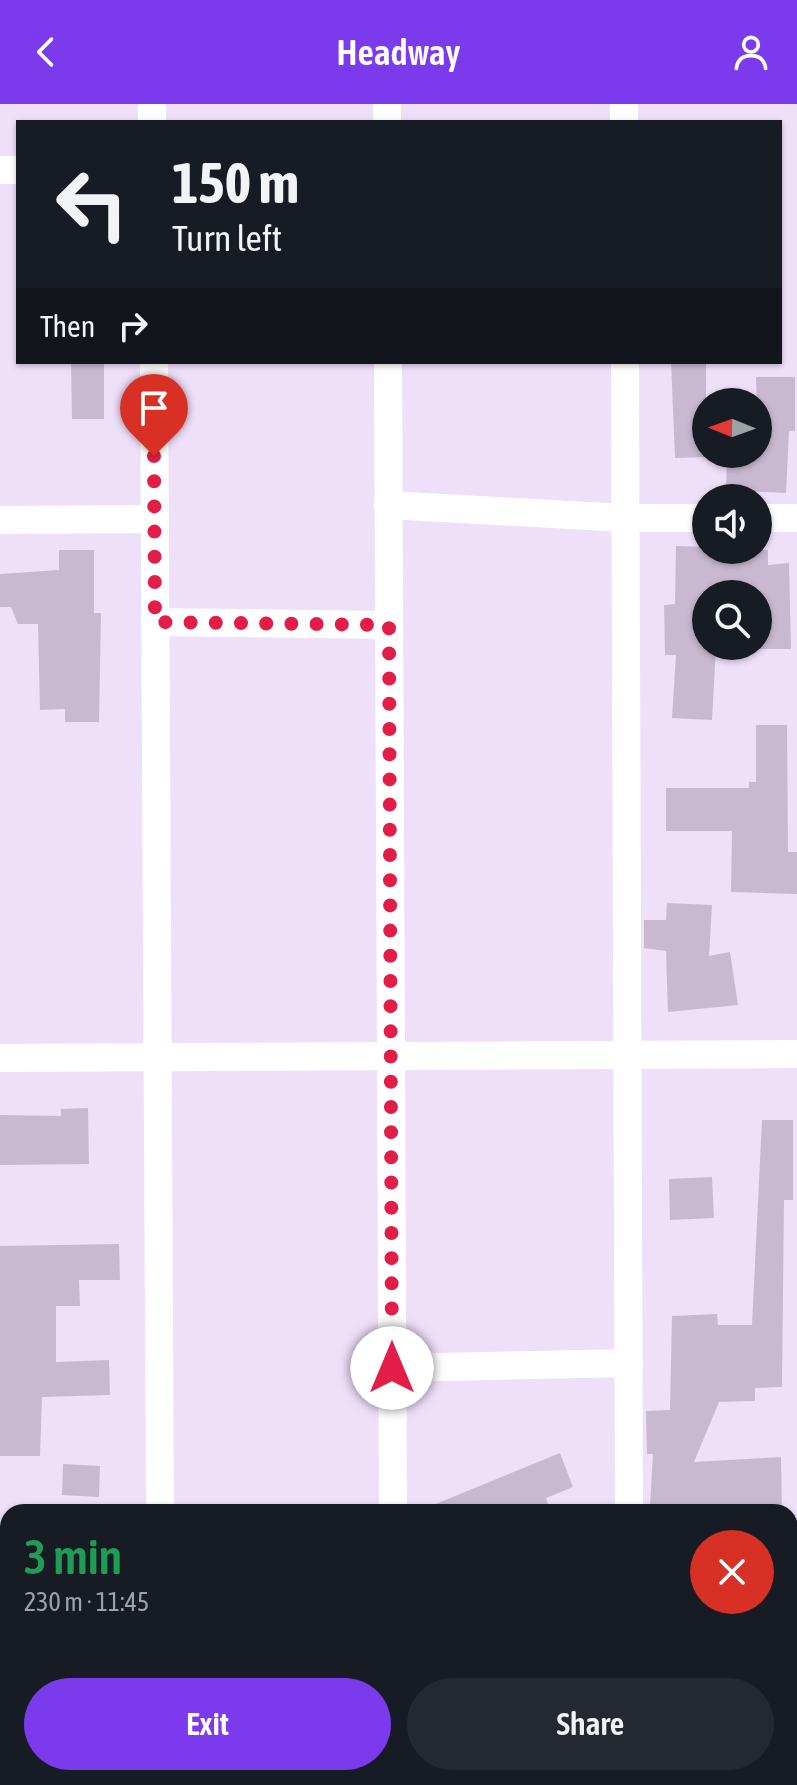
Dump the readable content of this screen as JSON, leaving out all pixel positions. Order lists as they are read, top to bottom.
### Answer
{
  "north": "left",
  "page": {
    "header": "Headway",
    "turn": ["150 m", "Turn left"],
    "then": "Then",
    "heading": ["3 min", "230 m · 11:45"],
    "buttons": ["Exit", "Share"]
  }
}
